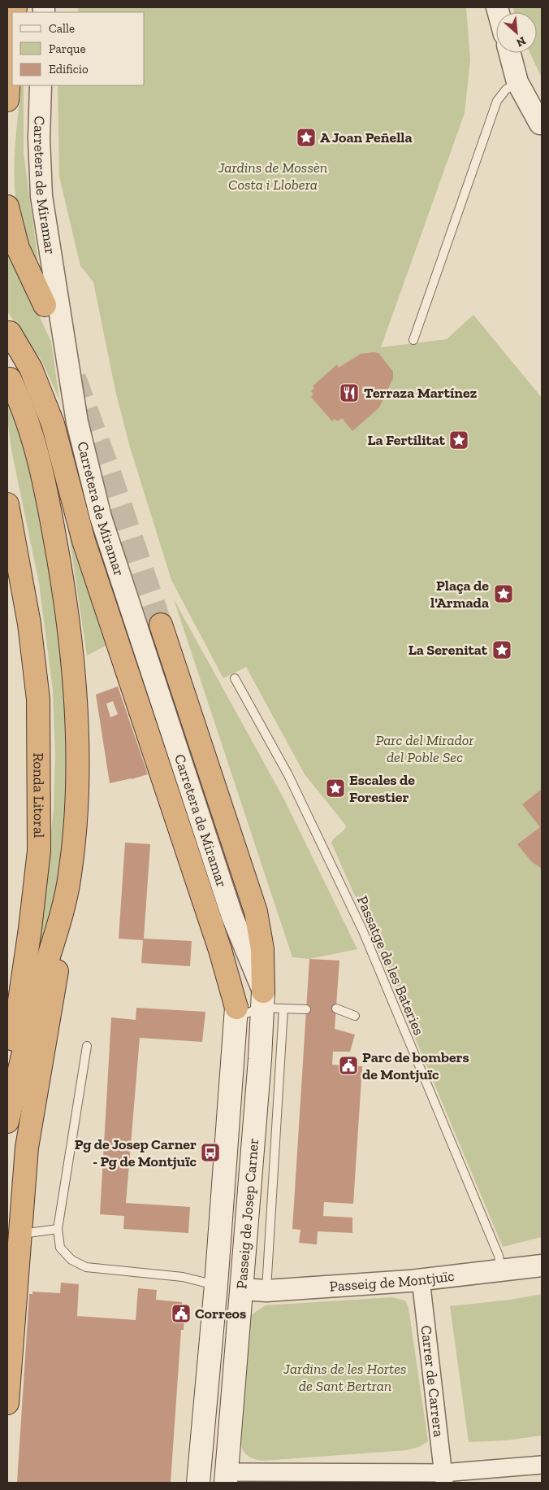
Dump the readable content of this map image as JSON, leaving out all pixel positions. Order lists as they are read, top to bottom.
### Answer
{
  "streets": {
    "highway": ["Ronda Litoral"],
    "main road": ["Passeig de Josep Carner"],
    "street": ["Carretera de Miramar", "Passeig de Montjuïc", "Carrer de Carrera"],
    "lane": ["Passatge de les Bateries"]
  },
  "crossings": [
    ["Carretera de Miramar", "Passeig de Josep Carner"],
    ["Passatge de les Bateries", "Passeig de Montjuïc"],
    ["Passeig de Josep Carner", "Passeig de Montjuïc"],
    ["Passeig de Montjuïc", "Carrer de Carrera"]
  ],
  "parks": ["Jardins de Mossèn Costa i Llobera", "Parc del Mirador del Poble Sec", "Jardins de les Hortes de Sant Bertran"],
  "places": {
    "place": [
      "A Joan Peñella",
      "La Fertilitat",
      "Plaça de l'Armada",
      "La Serenitat",
      "Escales de Forestier"
    ],
    "restaurant": ["Terraza Martínez"],
    "public building": ["Parc de bombers de Montjuïc", "Correos"],
    "bus stop": ["Pg de Josep Carner - Pg de Montjuïc"]
  },
  "legend": ["Calle", "Parque", "Edificio"],
  "north": "bottom right"
}
